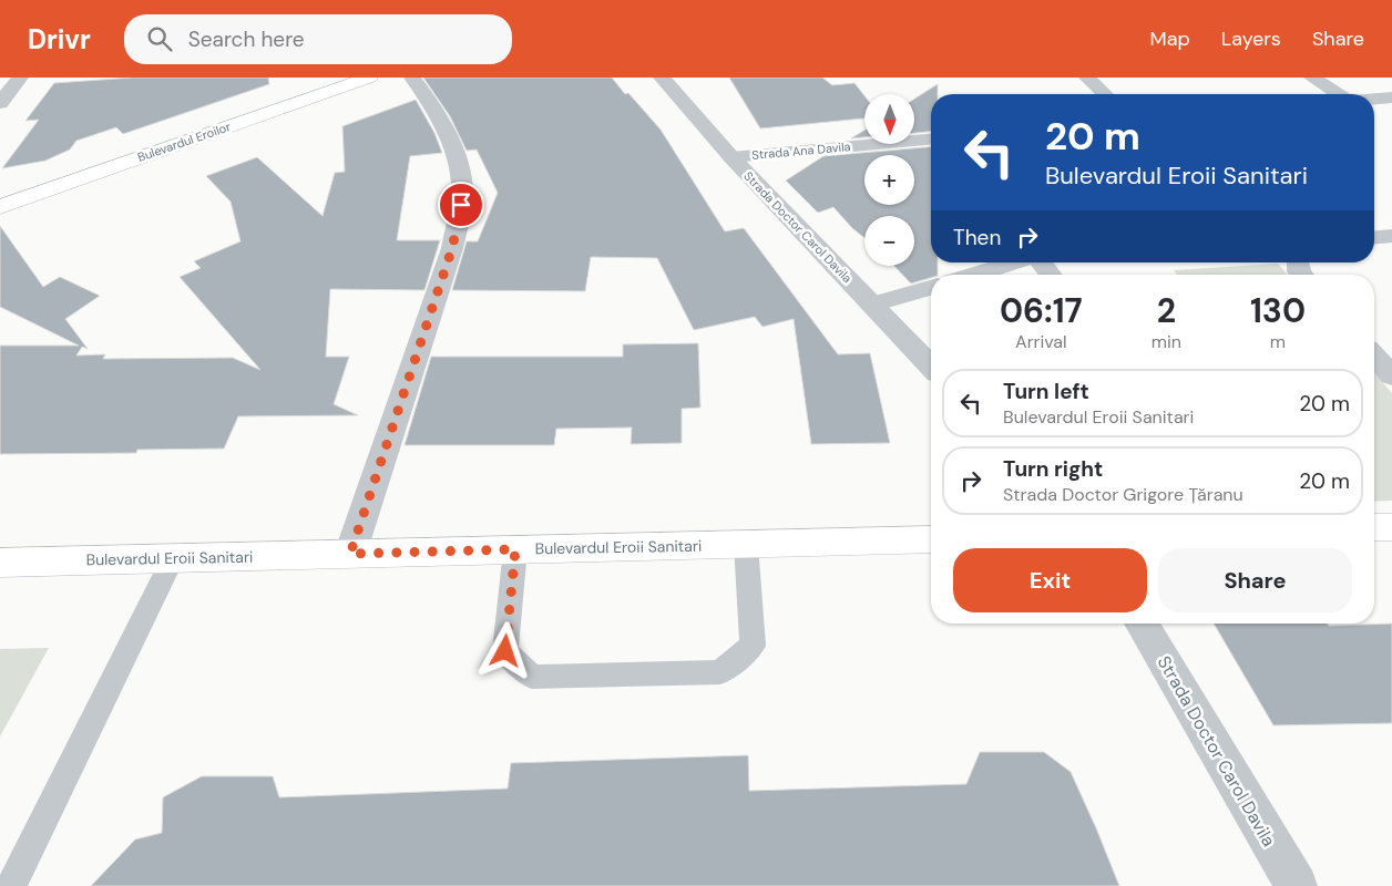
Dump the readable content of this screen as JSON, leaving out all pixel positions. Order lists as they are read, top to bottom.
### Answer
{
  "streets": {
    "main road": ["Bulevardul Eroilor", "Bulevardul Eroii Sanitari"],
    "street": ["Strada Ana Davila", "Strada Doctor Carol Davila"]
  },
  "crossings": [
    ["Strada Ana Davila", "Strada Doctor Carol Davila"]
  ],
  "north": "bottom",
  "page": {
    "header": "Drivr",
    "search": "Search here",
    "nav": ["Map", "Layers", "Share"],
    "map_buttons": ["+", "−"],
    "turn": ["20 m", "Bulevardul Eroii Sanitari"],
    "then": "Then",
    "eta": [
      "06:17",
      "Arrival",
      "2",
      "min",
      "130",
      "m"
    ],
    "list": [
      {
        "name": "Turn left",
        "note": "Bulevardul Eroii Sanitari",
        "value": "20 m"
      },
      {
        "name": "Turn right",
        "note": "Strada Doctor Grigore Țăranu",
        "value": "20 m"
      }
    ],
    "buttons": ["Exit", "Share"]
  }
}
